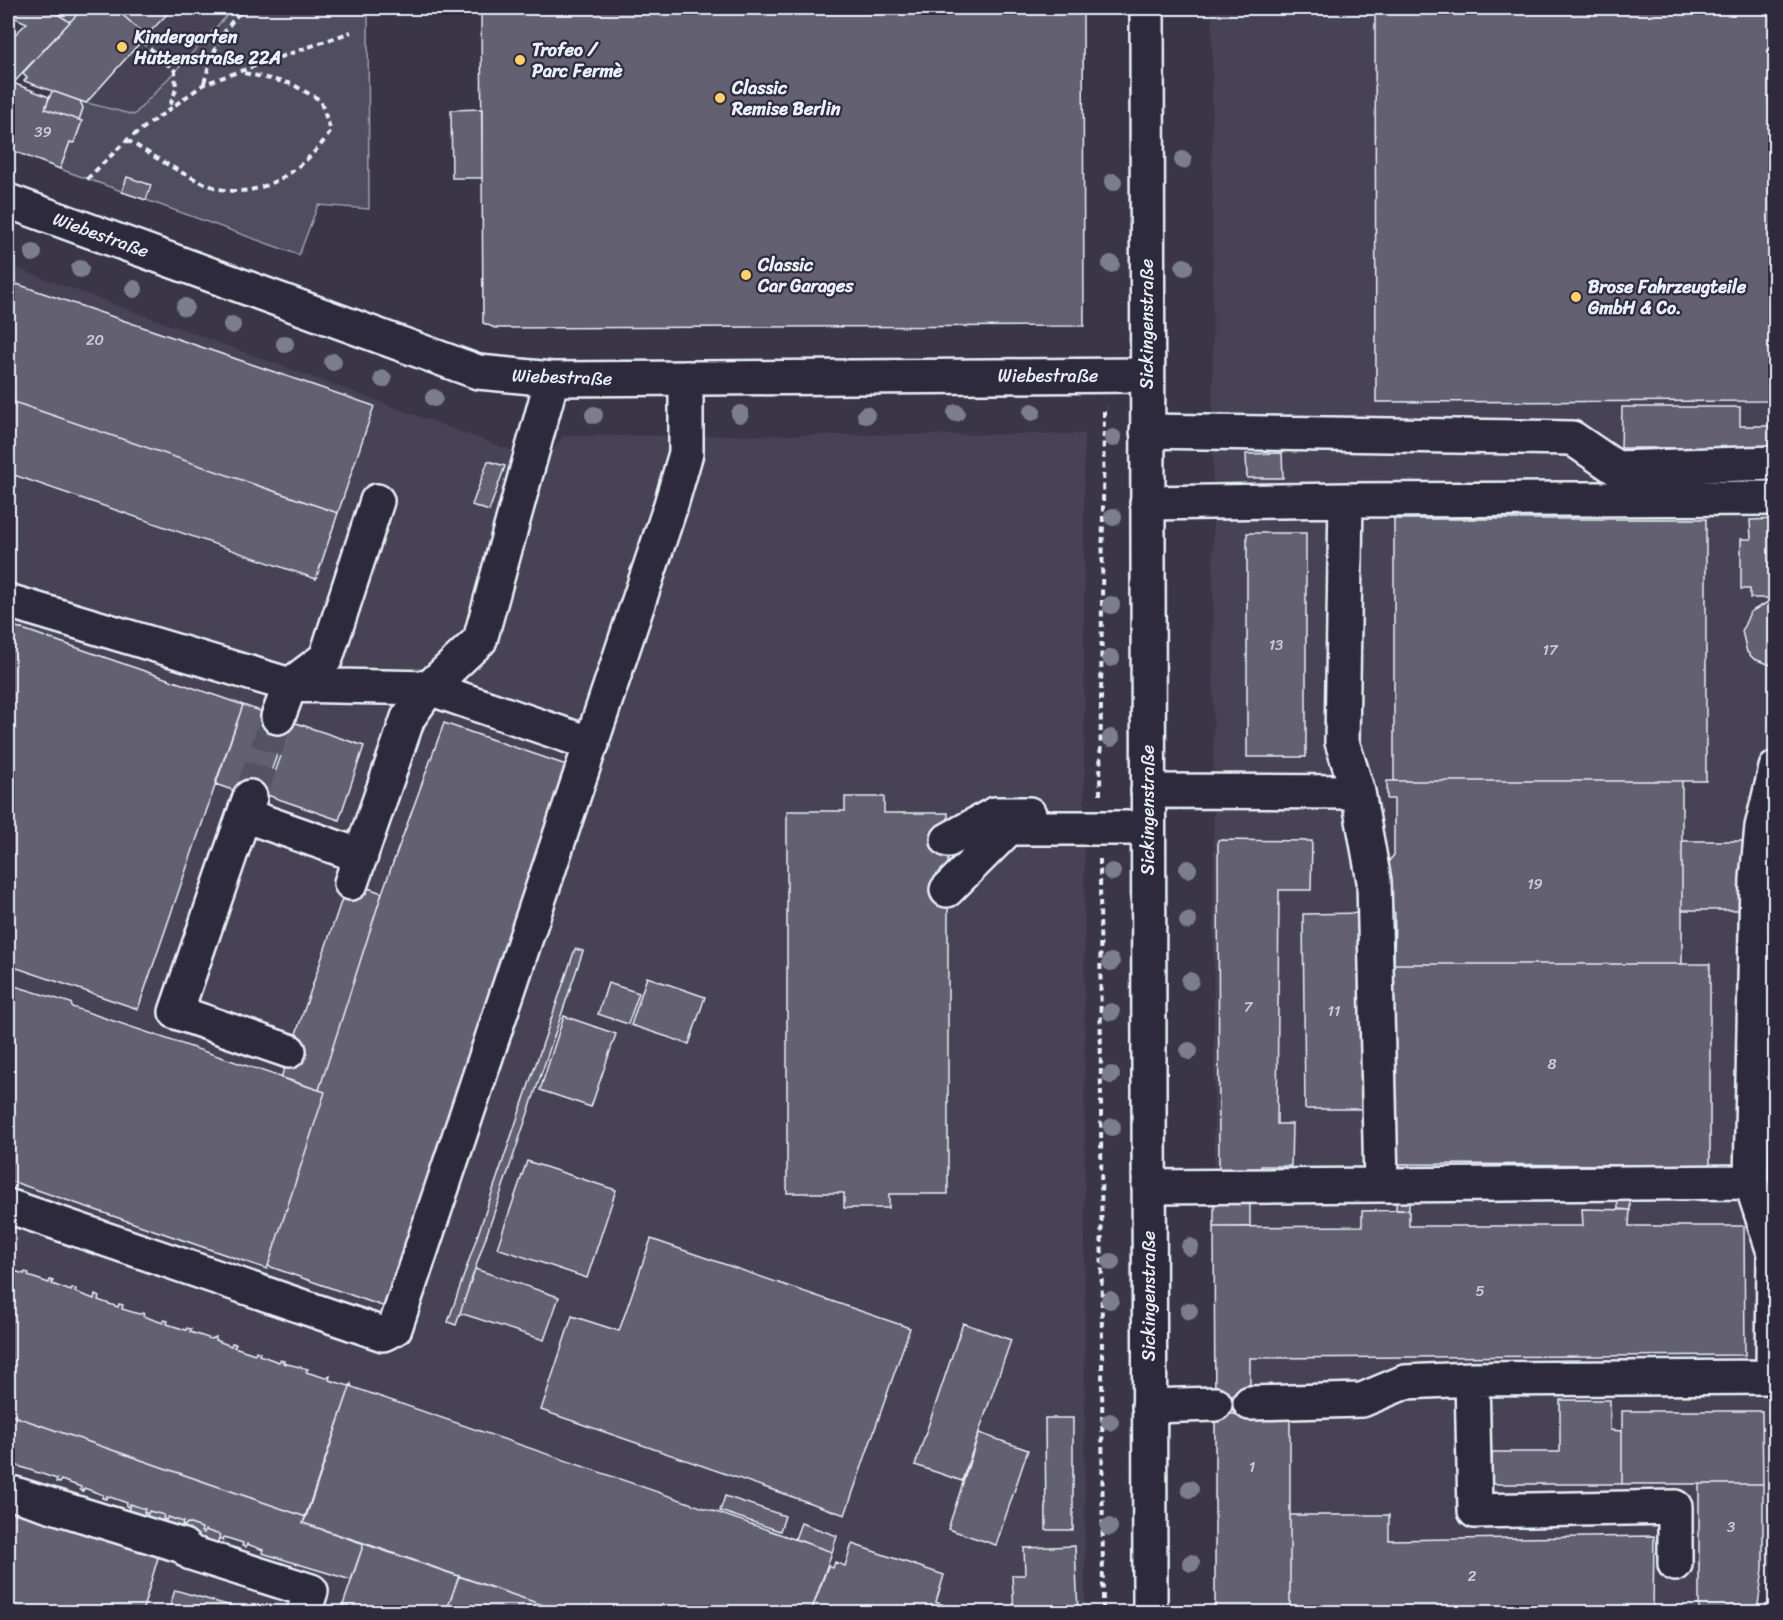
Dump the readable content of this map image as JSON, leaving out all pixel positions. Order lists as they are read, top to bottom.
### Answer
{
  "streets": {
    "main road": ["Wiebestraße", "Sickingenstraße"]
  },
  "crossings": [
    ["Wiebestraße", "Sickingenstraße"]
  ],
  "places": [
    "Kindergarten Huttenstraße 22A",
    "Trofeo / Parc Fermè",
    "Classic Remise Berlin",
    "Classic Car Garages",
    "Brose Fahrzeugteile GmbH & Co."
  ],
  "house_numbers": [
    "39",
    "20",
    "13",
    "17",
    "19",
    "7",
    "11",
    "8",
    "5",
    "1",
    "3",
    "2"
  ]
}
